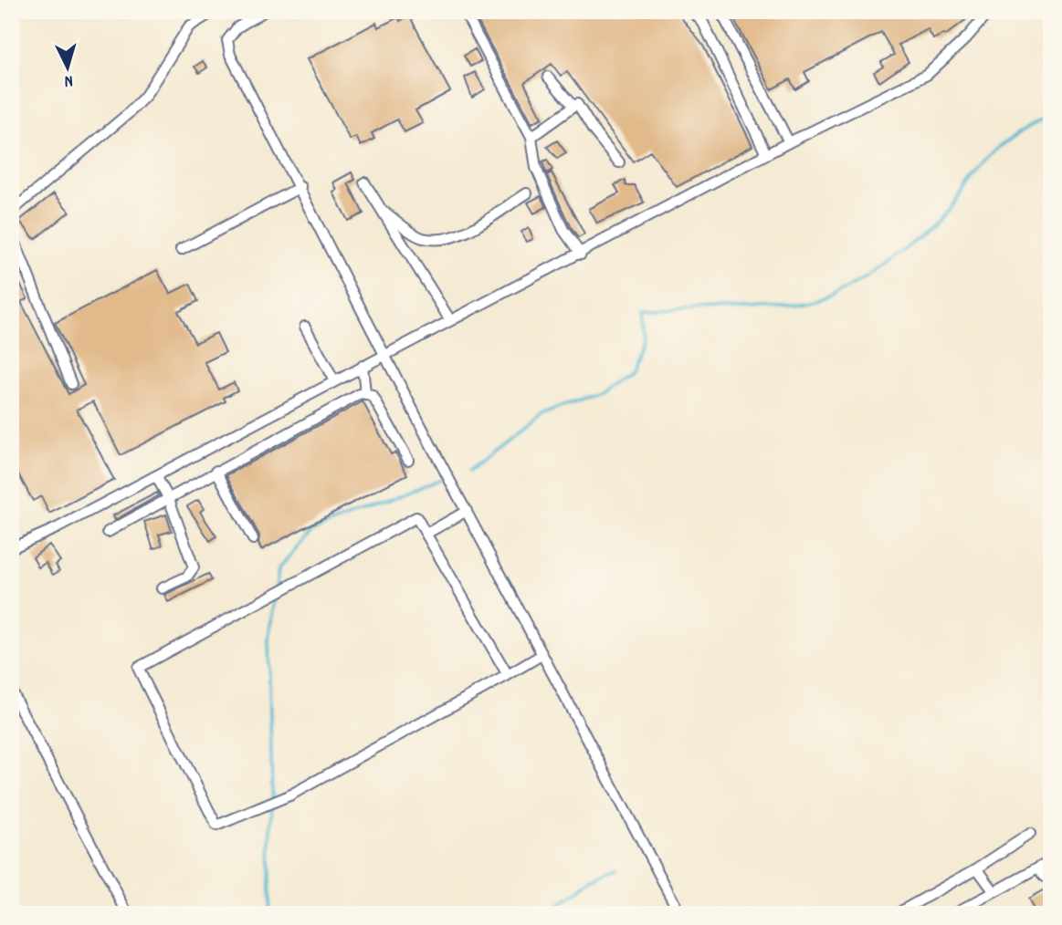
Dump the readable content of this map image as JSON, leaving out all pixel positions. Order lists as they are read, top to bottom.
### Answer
{
  "north": "bottom"
}
